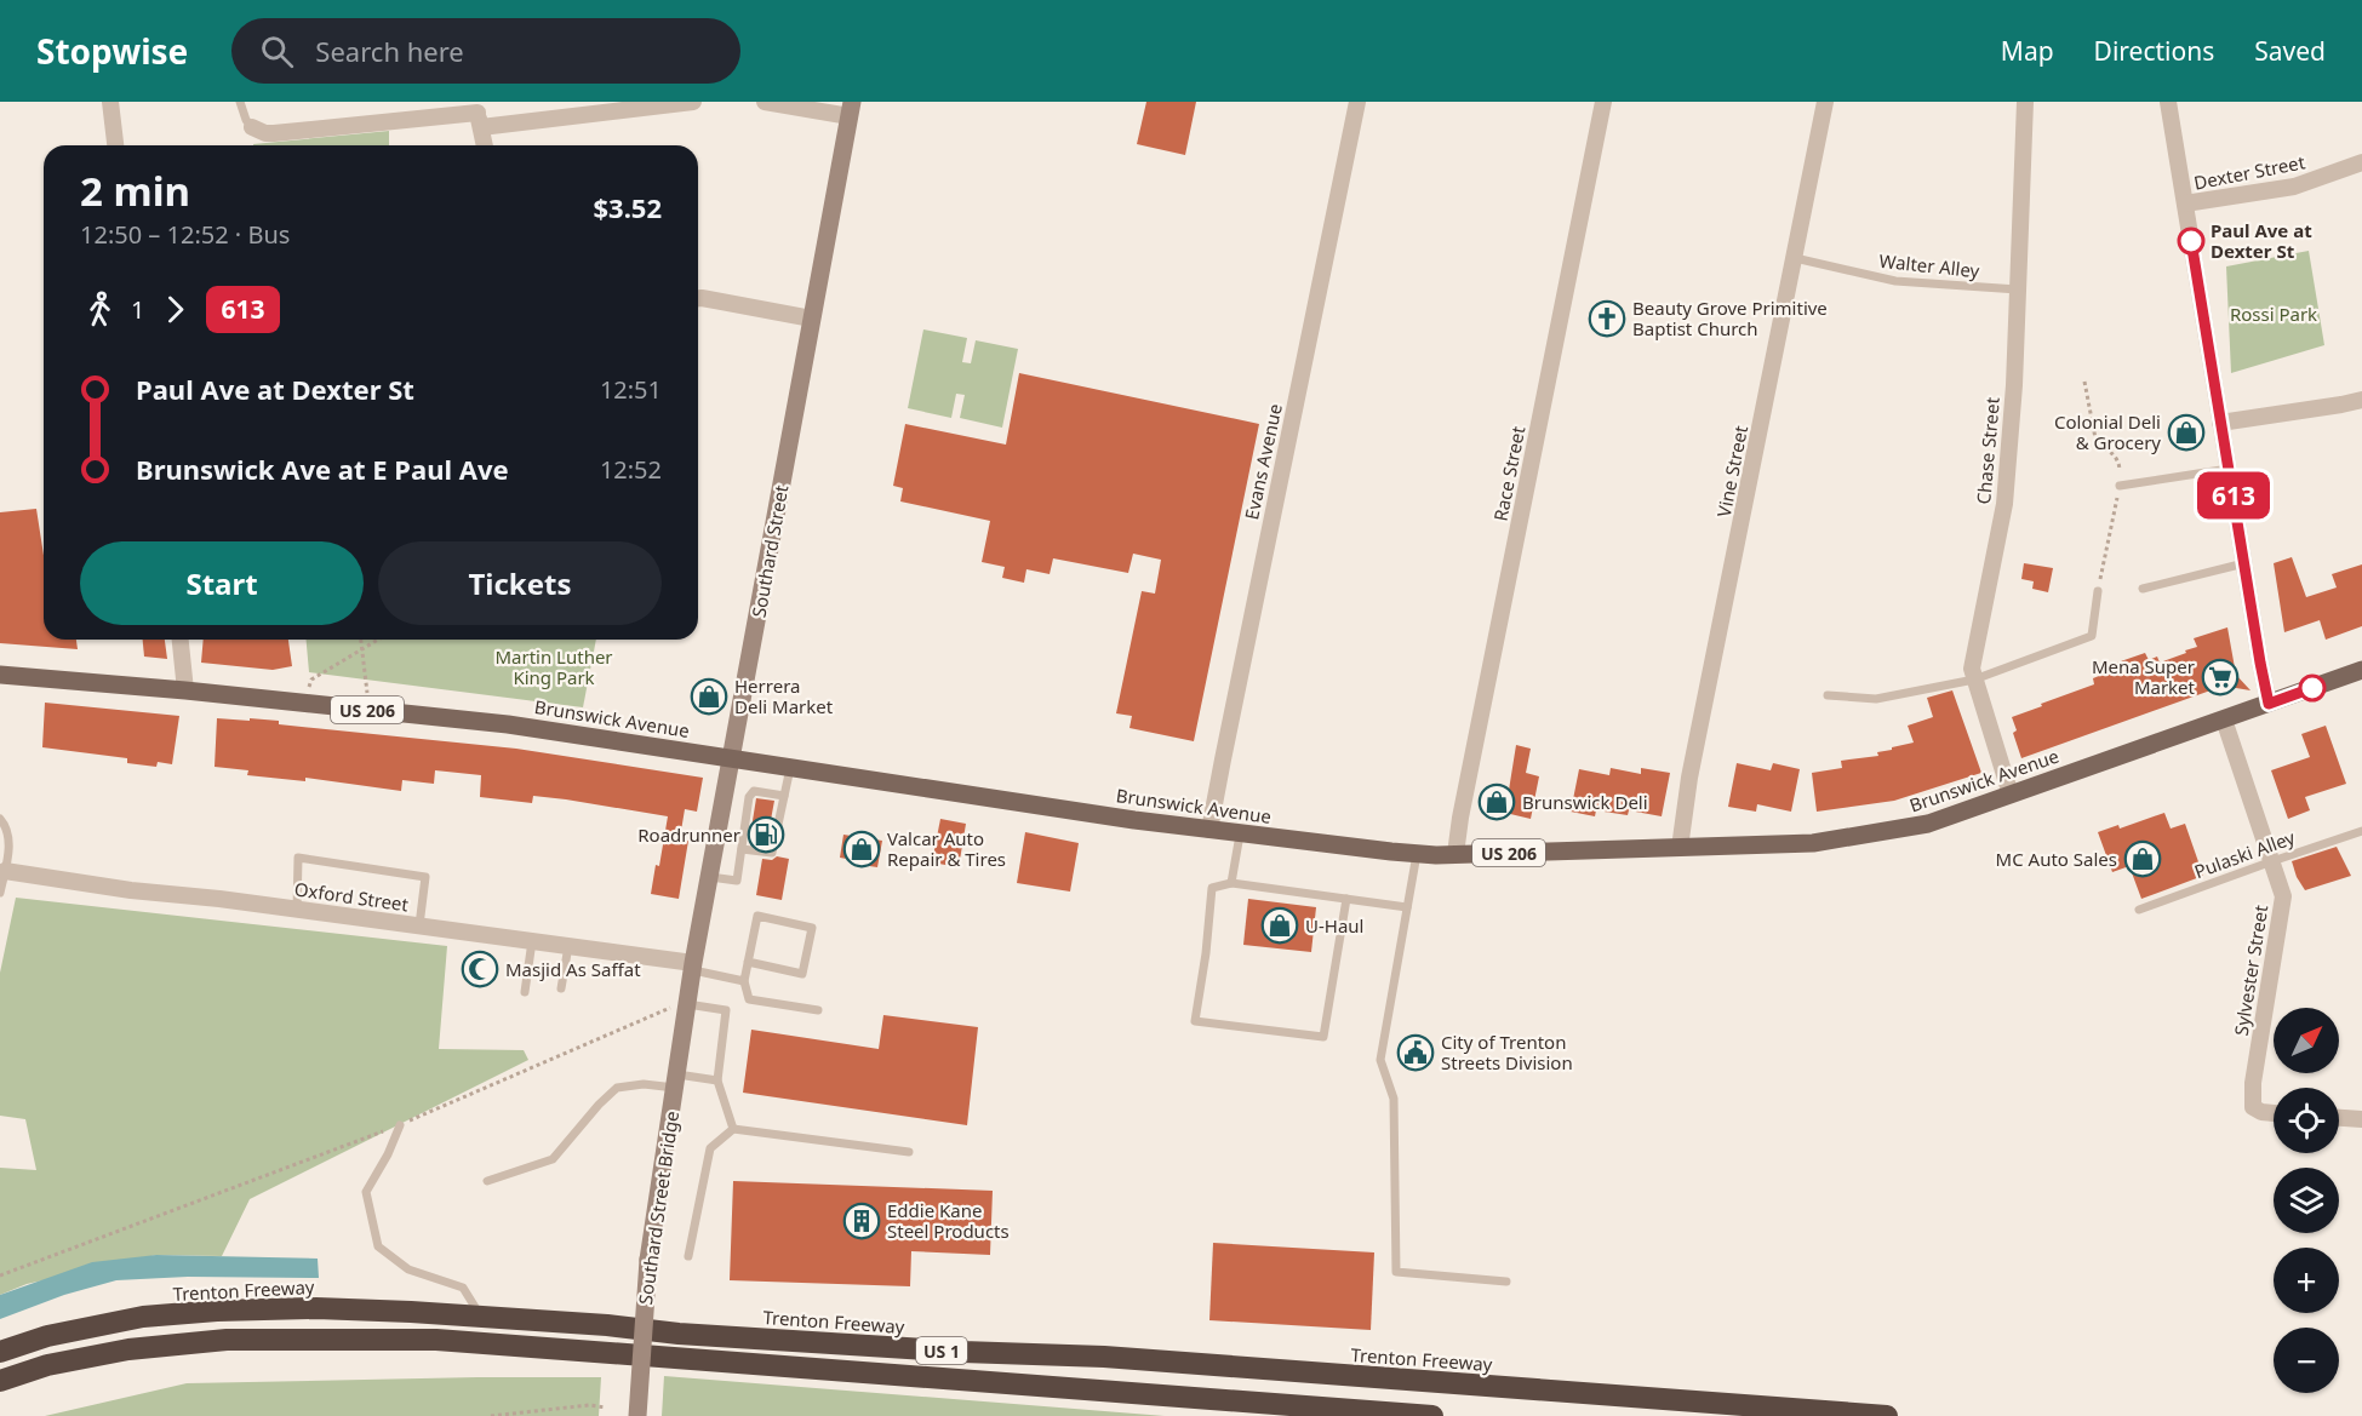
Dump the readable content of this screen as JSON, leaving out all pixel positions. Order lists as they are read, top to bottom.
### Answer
{
  "streets": {
    "highway": ["Trenton Freeway", "US 1"],
    "main road": [
      "Southard Street",
      "US 206",
      "Brunswick Avenue",
      "Southard Street Bridge"
    ],
    "street": [
      "Dexter Street",
      "Chase Street",
      "Evans Avenue",
      "Vine Street",
      "Race Street",
      "Oxford Street",
      "Sylvester Street"
    ],
    "lane": ["Walter Alley", "Pulaski Alley"]
  },
  "crossings": [
    ["Walter Alley", "Chase Street"],
    ["Walter Alley", "Vine Street"],
    ["Chase Street", "Brunswick Avenue"],
    ["Evans Avenue", "Brunswick Avenue"],
    ["Vine Street", "Brunswick Avenue"],
    ["Race Street", "Brunswick Avenue"],
    ["Southard Street", "Brunswick Avenue"],
    ["Southard Street", "Oxford Street"],
    ["Southard Street", "Southard Street Bridge"],
    ["Brunswick Avenue", "Sylvester Street"],
    ["Pulaski Alley", "Sylvester Street"]
  ],
  "parks": ["Rossi Park", "Martin Luther King Park"],
  "places": {
    "other": ["Paul Ave at Dexter St"],
    "church": ["Beauty Grove Primitive Baptist Church"],
    "shop": [
      "Colonial Deli & Grocery",
      "Herrera Deli Market",
      "Brunswick Deli",
      "Valcar Auto Repair & Tires",
      "MC Auto Sales",
      "U-Haul"
    ],
    "supermarket": ["Mena Super Market"],
    "fuel station": ["Roadrunner"],
    "mosque": ["Masjid As Saffat"],
    "public building": ["City of Trenton Streets Division"],
    "building": ["Eddie Kane Steel Products"]
  },
  "lines": ["bus line 613"],
  "north": "top right",
  "page": {
    "header": "Stopwise",
    "search": "Search here",
    "nav": ["Map", "Directions", "Saved"],
    "on_map": "613",
    "heading": ["2 min", "12:50 – 12:52 · Bus", "$3.52"],
    "legs": ["1", "613"],
    "list": [
      {
        "name": "Paul Ave at Dexter St",
        "value": "12:51"
      },
      {
        "name": "Brunswick Ave at E Paul Ave",
        "value": "12:52"
      }
    ],
    "buttons": ["Start", "Tickets"],
    "map_buttons": ["+", "−"]
  }
}
